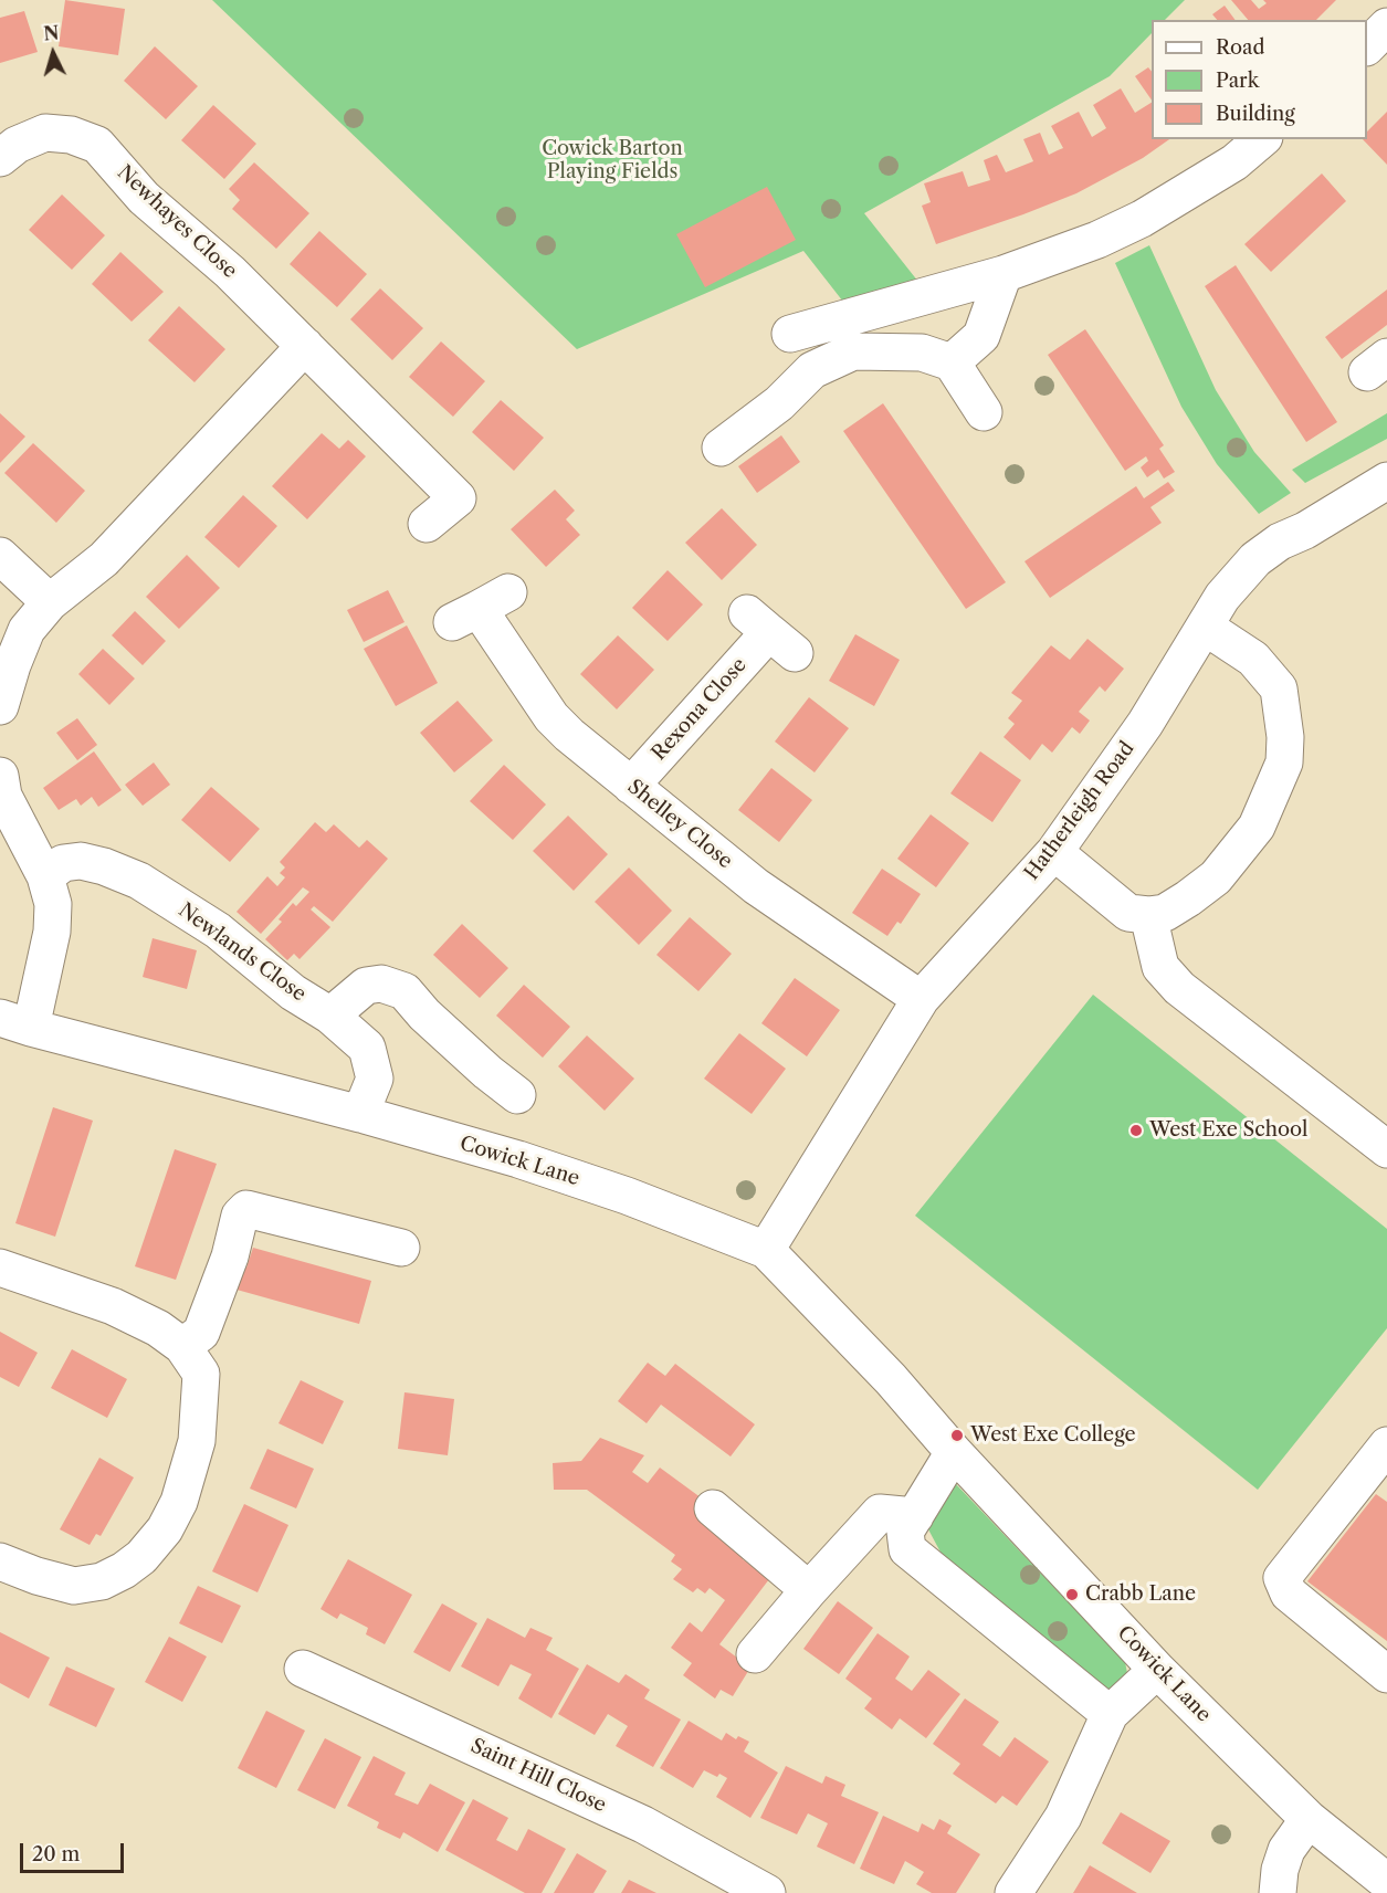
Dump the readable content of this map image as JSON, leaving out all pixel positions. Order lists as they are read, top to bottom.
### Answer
{
  "streets": {
    "street": [
      "Newhayes Close",
      "Rexona Close",
      "Hatherleigh Road",
      "Shelley Close",
      "Newlands Close",
      "Cowick Lane",
      "Saint Hill Close"
    ]
  },
  "crossings": [
    ["Rexona Close", "Shelley Close"],
    ["Hatherleigh Road", "Shelley Close"],
    ["Hatherleigh Road", "Cowick Lane"],
    ["Newlands Close", "Cowick Lane"]
  ],
  "parks": ["Cowick Barton Playing Fields"],
  "places": ["West Exe School", "West Exe College", "Crabb Lane"],
  "legend": ["Road", "Park", "Building"],
  "scale_bar": "20 m",
  "north": "top"
}
